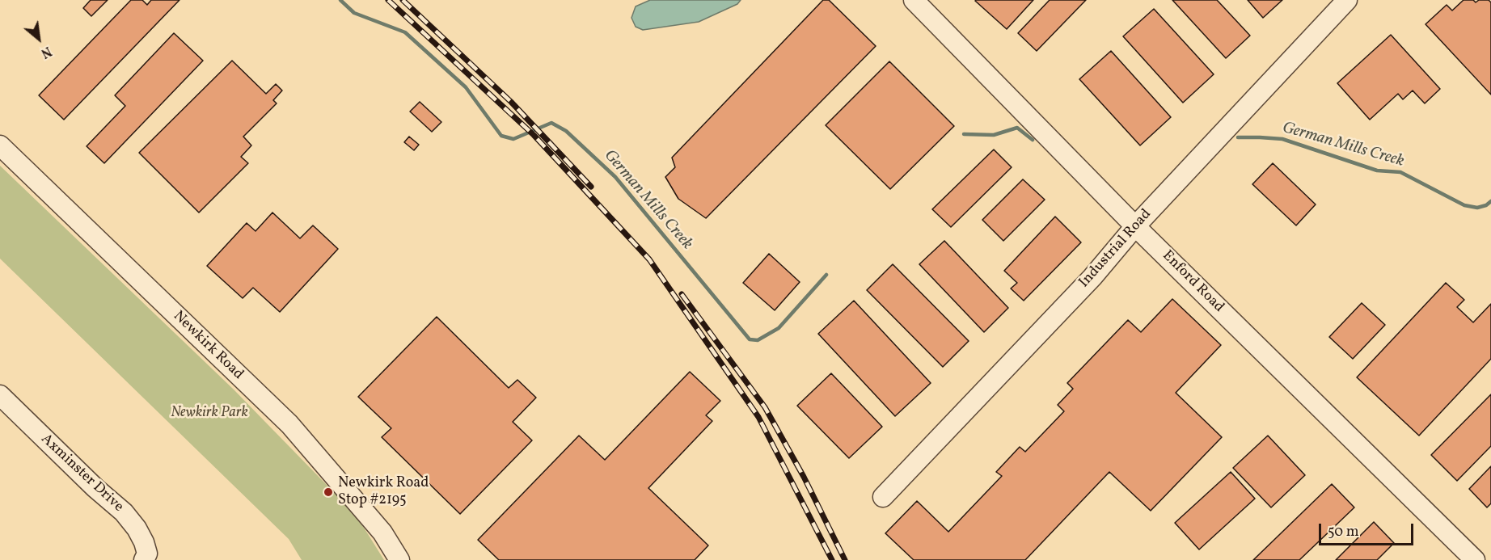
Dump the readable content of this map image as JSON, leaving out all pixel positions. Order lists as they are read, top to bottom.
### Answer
{
  "streets": {
    "street": [
      "Industrial Road",
      "Enford Road",
      "Newkirk Road",
      "Axminster Drive"
    ]
  },
  "crossings": [
    ["Industrial Road", "Enford Road"]
  ],
  "water": ["German Mills Creek"],
  "parks": ["Newkirk Park"],
  "places": ["Newkirk Road Stop #2195"],
  "scale_bar": "50 m",
  "north": "bottom right"
}
